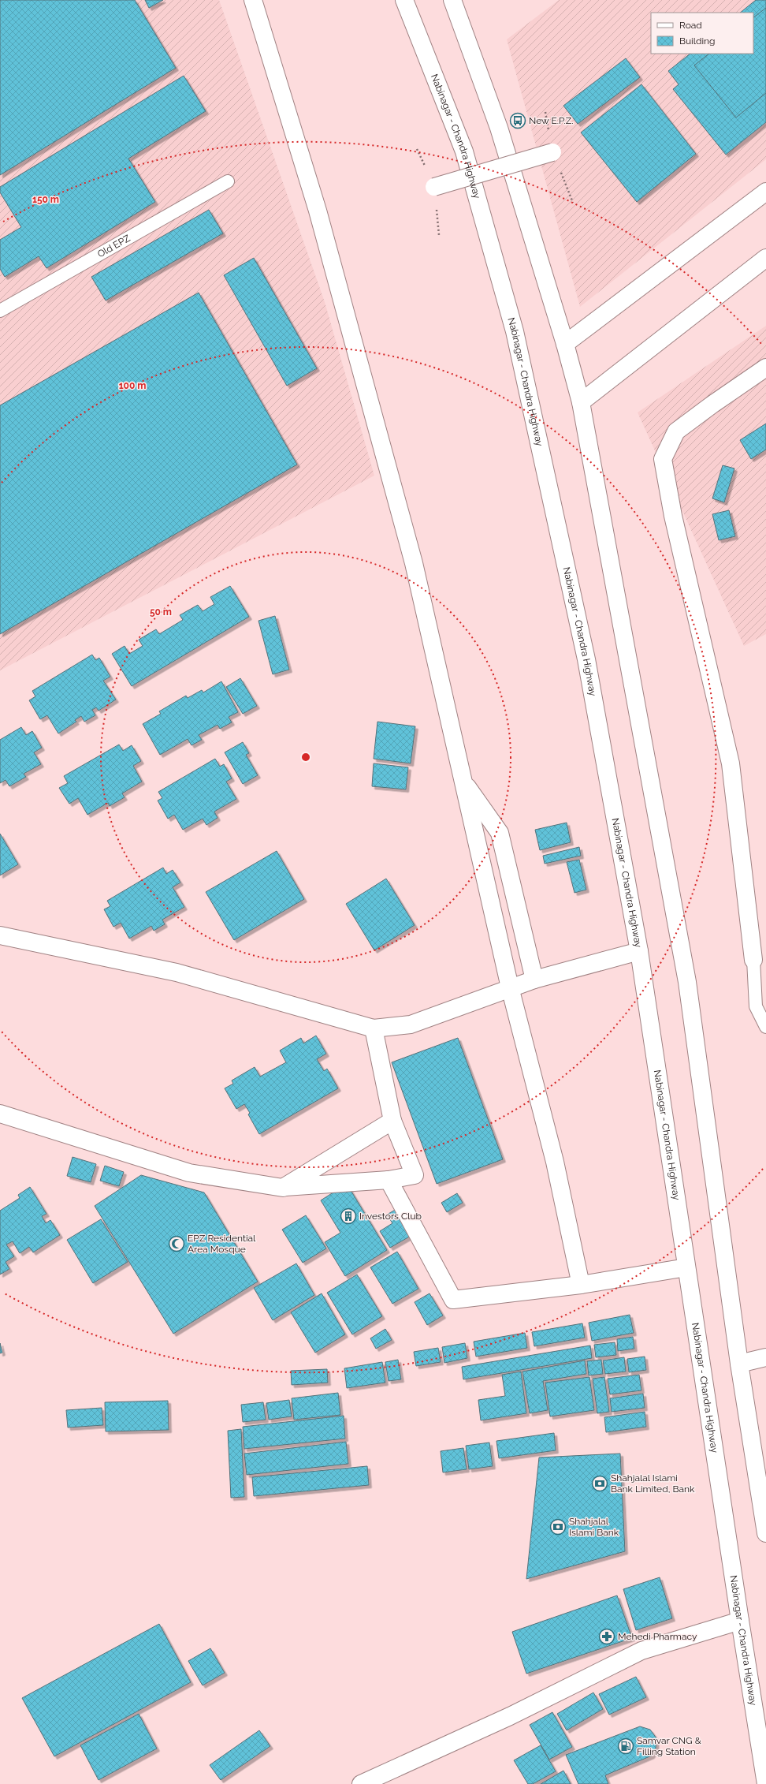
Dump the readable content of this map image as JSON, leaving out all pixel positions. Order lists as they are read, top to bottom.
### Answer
{
  "streets": {
    "main road": ["Nabinagar - Chandra Highway"],
    "lane": ["Old EPZ"]
  },
  "places": {
    "bus stop": ["New E.P.Z."],
    "building": ["Investors Club"],
    "mosque": ["EPZ Residential Area Mosque"],
    "bank": ["Shahjalal Islami Bank Limited, Bank", "Shahjalal Islami Bank"],
    "pharmacy": ["Mehedi Pharmacy"],
    "fuel station": ["Samvar CNG & Filling Station"]
  },
  "legend": ["Road", "Building"],
  "rings": ["150 m", "100 m", "50 m"]
}
